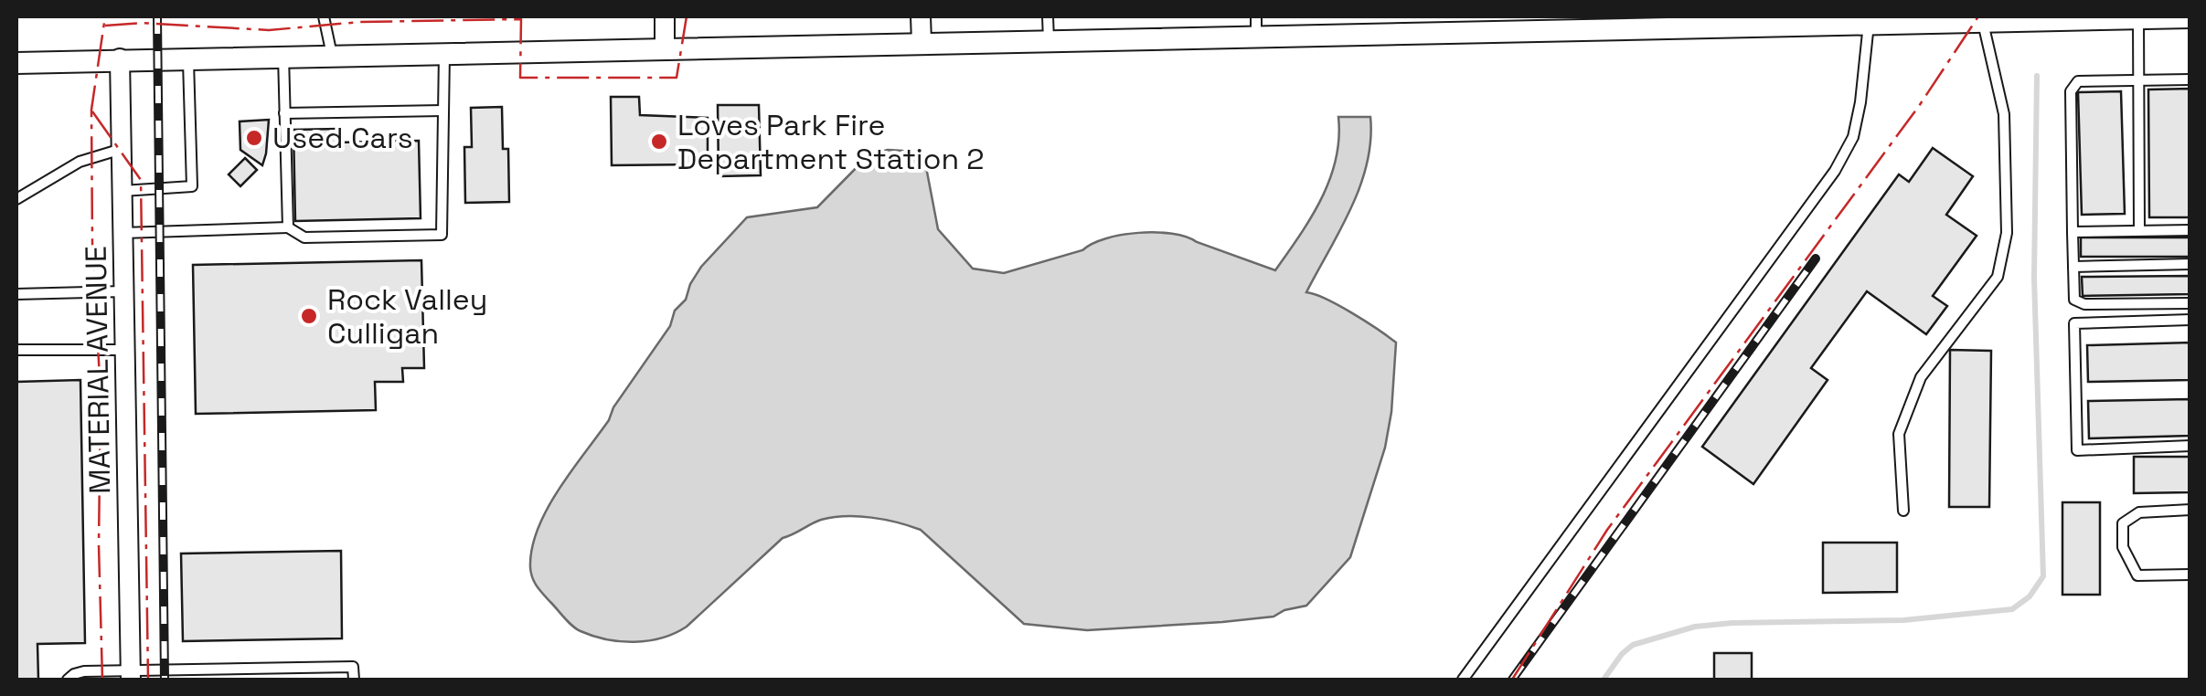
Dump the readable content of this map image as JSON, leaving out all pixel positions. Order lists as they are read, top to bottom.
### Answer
{
  "streets": {
    "street": ["MATERIAL AVENUE"]
  },
  "places": ["Used Cars", "Loves Park Fire Department Station 2", "Rock Valley Culligan"]
}
